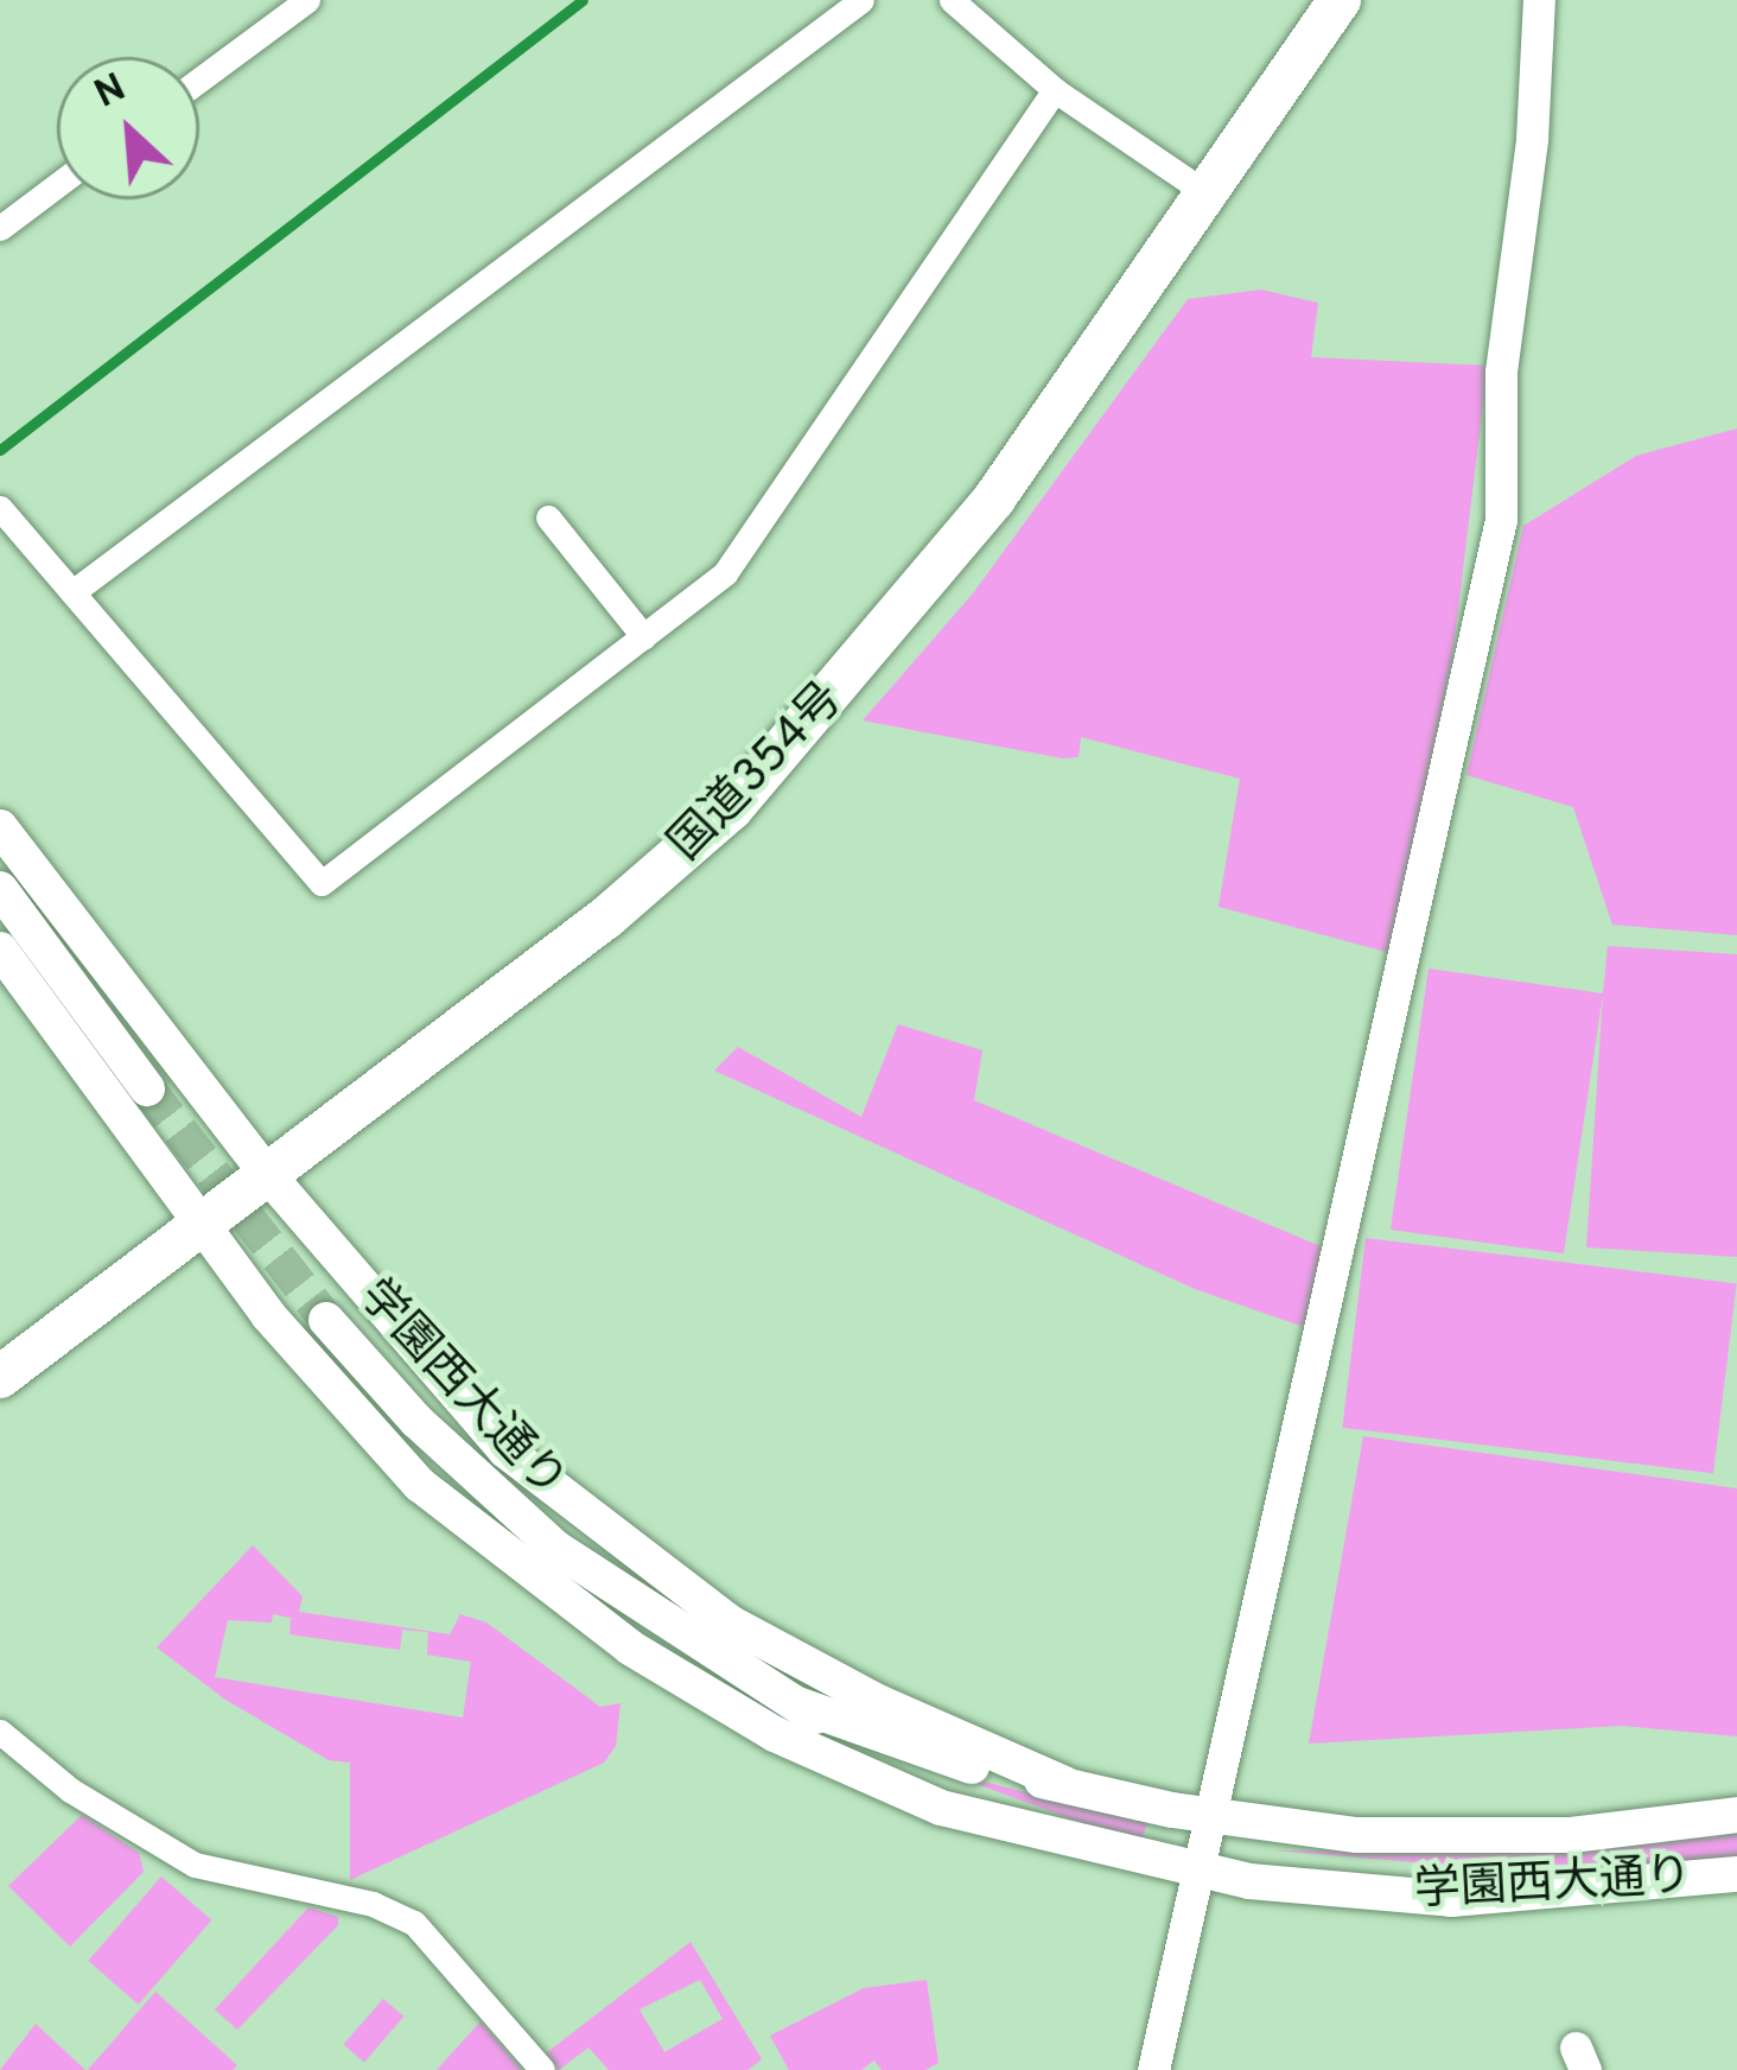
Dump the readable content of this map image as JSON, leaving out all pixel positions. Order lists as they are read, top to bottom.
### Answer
{
  "streets": {
    "highway": ["国道354号"],
    "main road": ["学園西大通り"]
  },
  "crossings": [
    ["国道354号", "学園西大通り"]
  ],
  "north": "top left"
}
